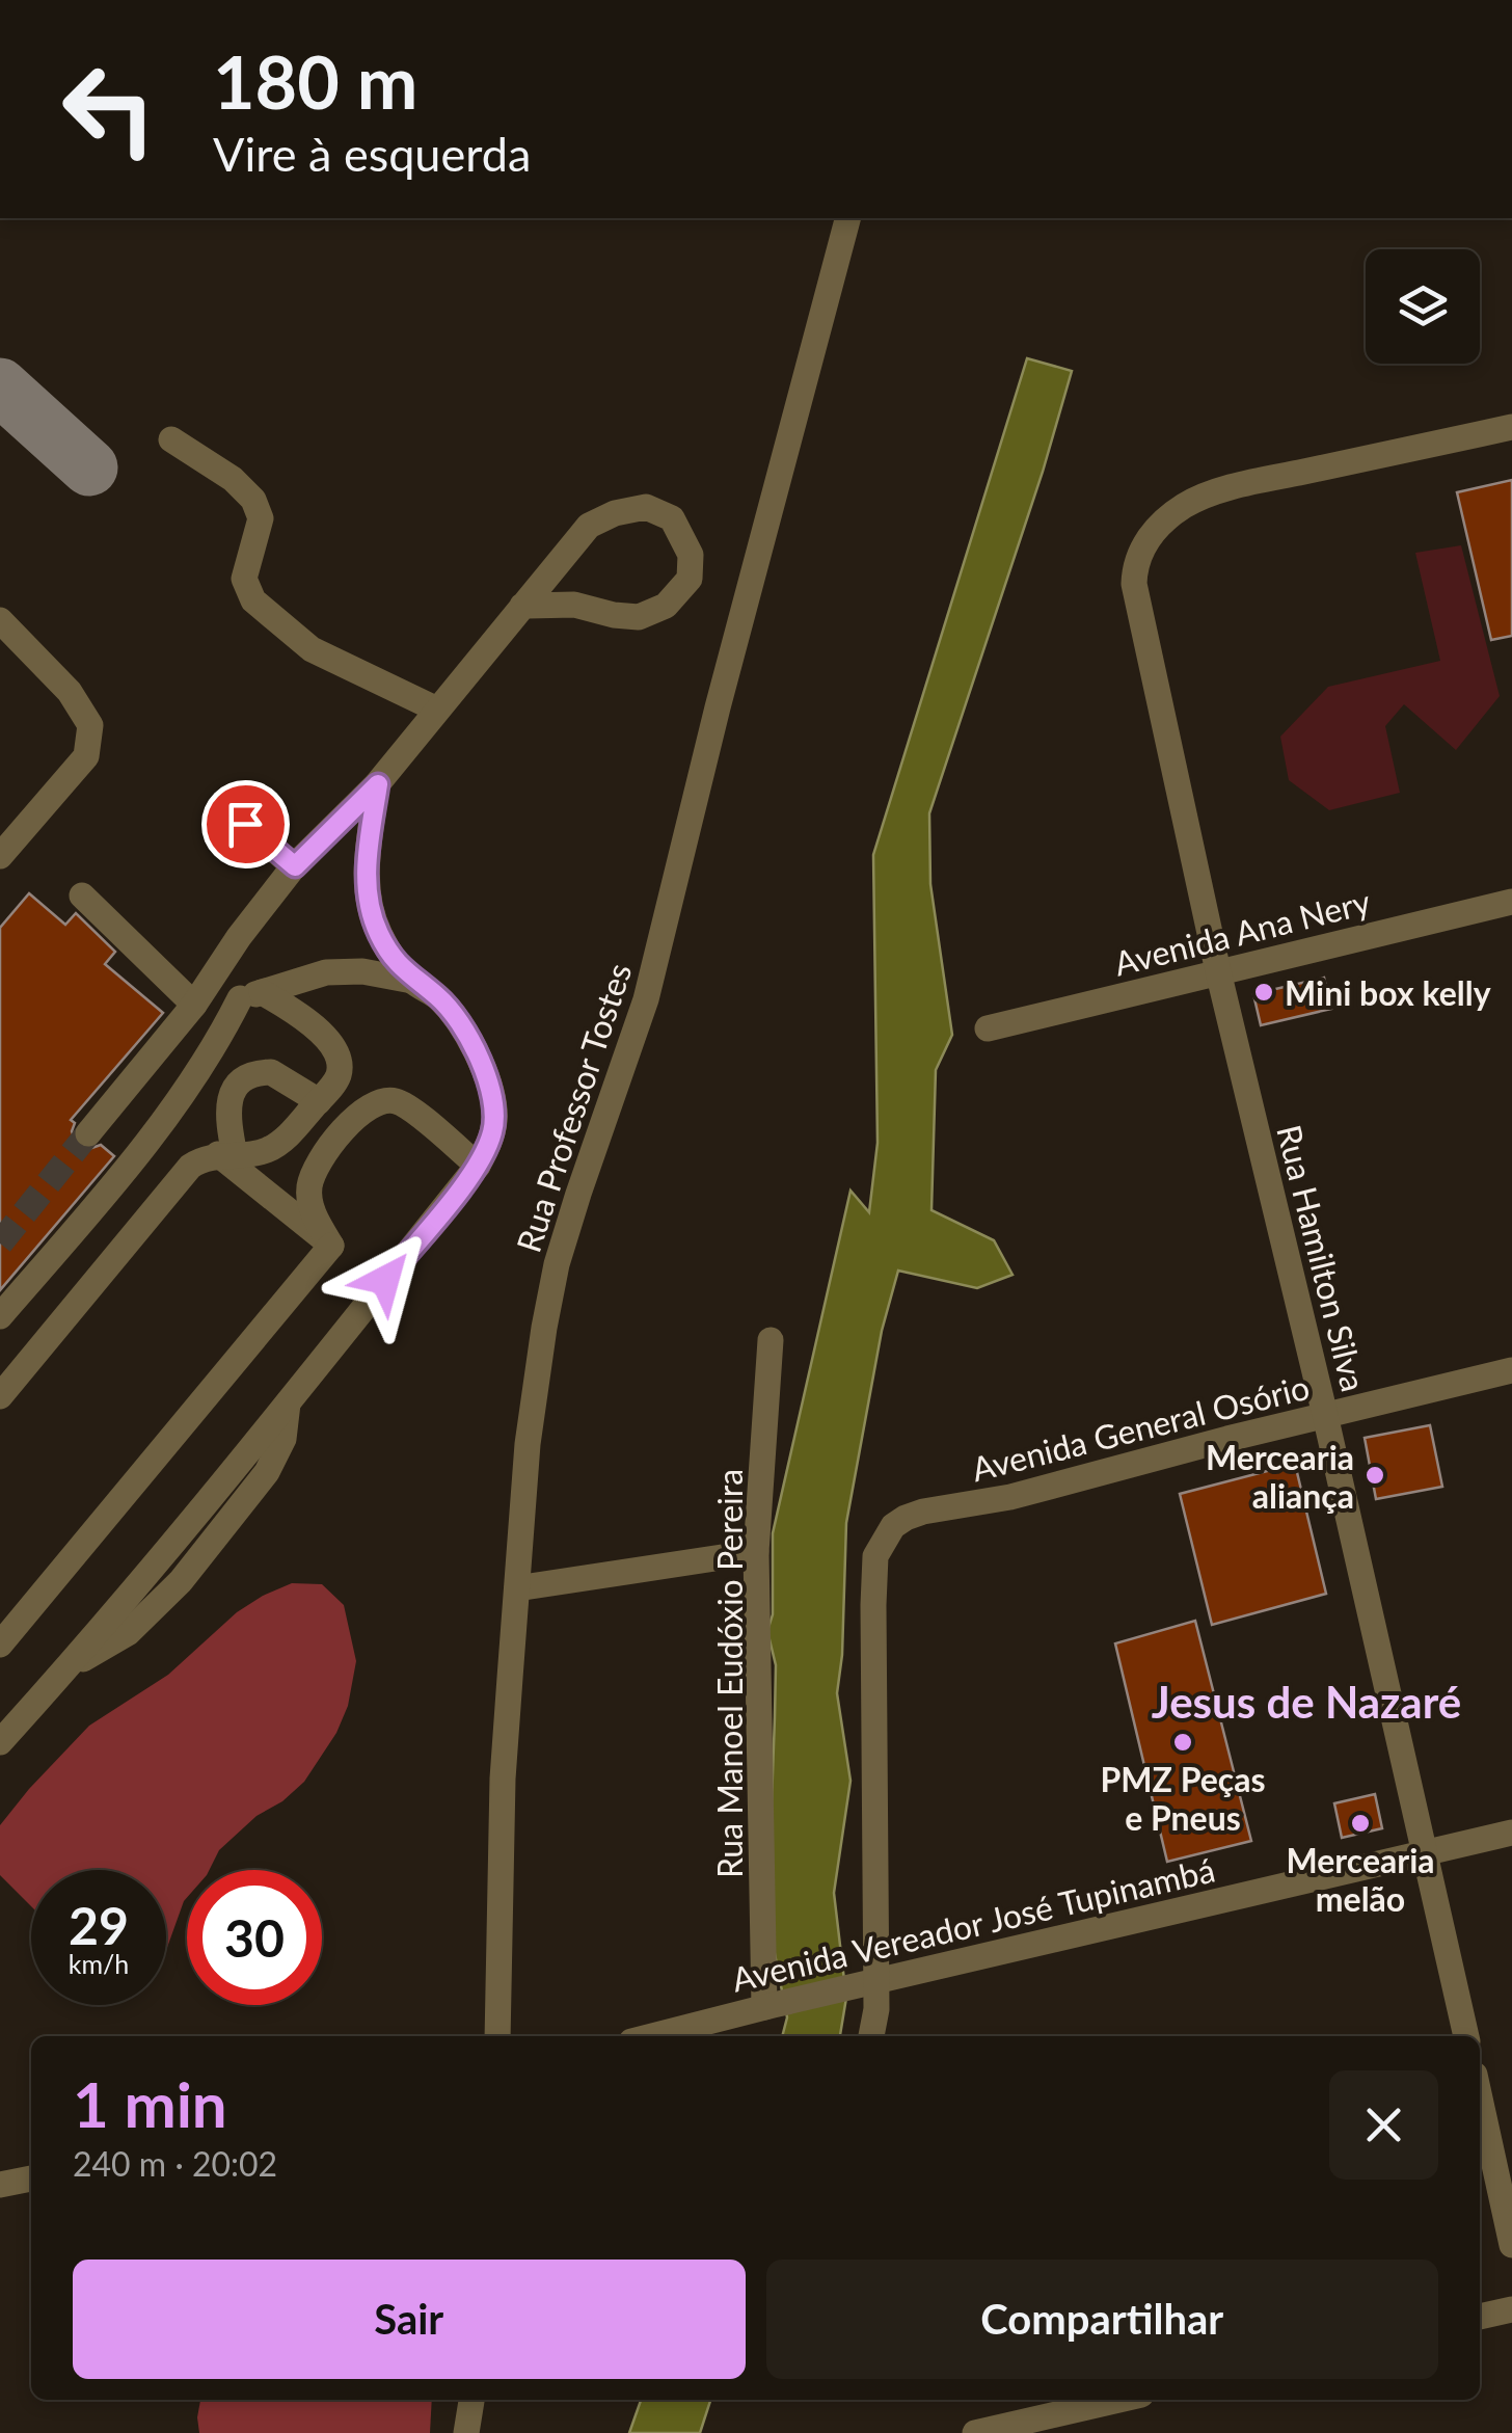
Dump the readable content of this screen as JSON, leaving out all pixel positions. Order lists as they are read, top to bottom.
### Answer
{
  "streets": {
    "street": [
      "Avenida Ana Nery",
      "Rua Professor Tostes",
      "Rua Hamilton Silva",
      "Avenida General Osório",
      "Rua Manoel Eudóxio Pereira",
      "Avenida Vereador José Tupinambá"
    ]
  },
  "crossings": [
    ["Avenida Ana Nery", "Rua Hamilton Silva"],
    ["Rua Hamilton Silva", "Avenida General Osório"],
    ["Rua Hamilton Silva", "Avenida Vereador José Tupinambá"],
    ["Avenida General Osório", "Avenida Vereador José Tupinambá"],
    ["Rua Manoel Eudóxio Pereira", "Avenida Vereador José Tupinambá"]
  ],
  "districts": ["Jesus de Nazaré"],
  "places": [
    "Mini box kelly",
    "Mercearia aliança",
    "PMZ Peças e Pneus",
    "Mercearia melão"
  ],
  "page": {
    "turn": ["180 m", "Vire à esquerda"],
    "speed": "29 km/h",
    "limit": "30",
    "heading": ["1 min", "240 m · 20:02"],
    "buttons": ["Sair", "Compartilhar"]
  }
}
